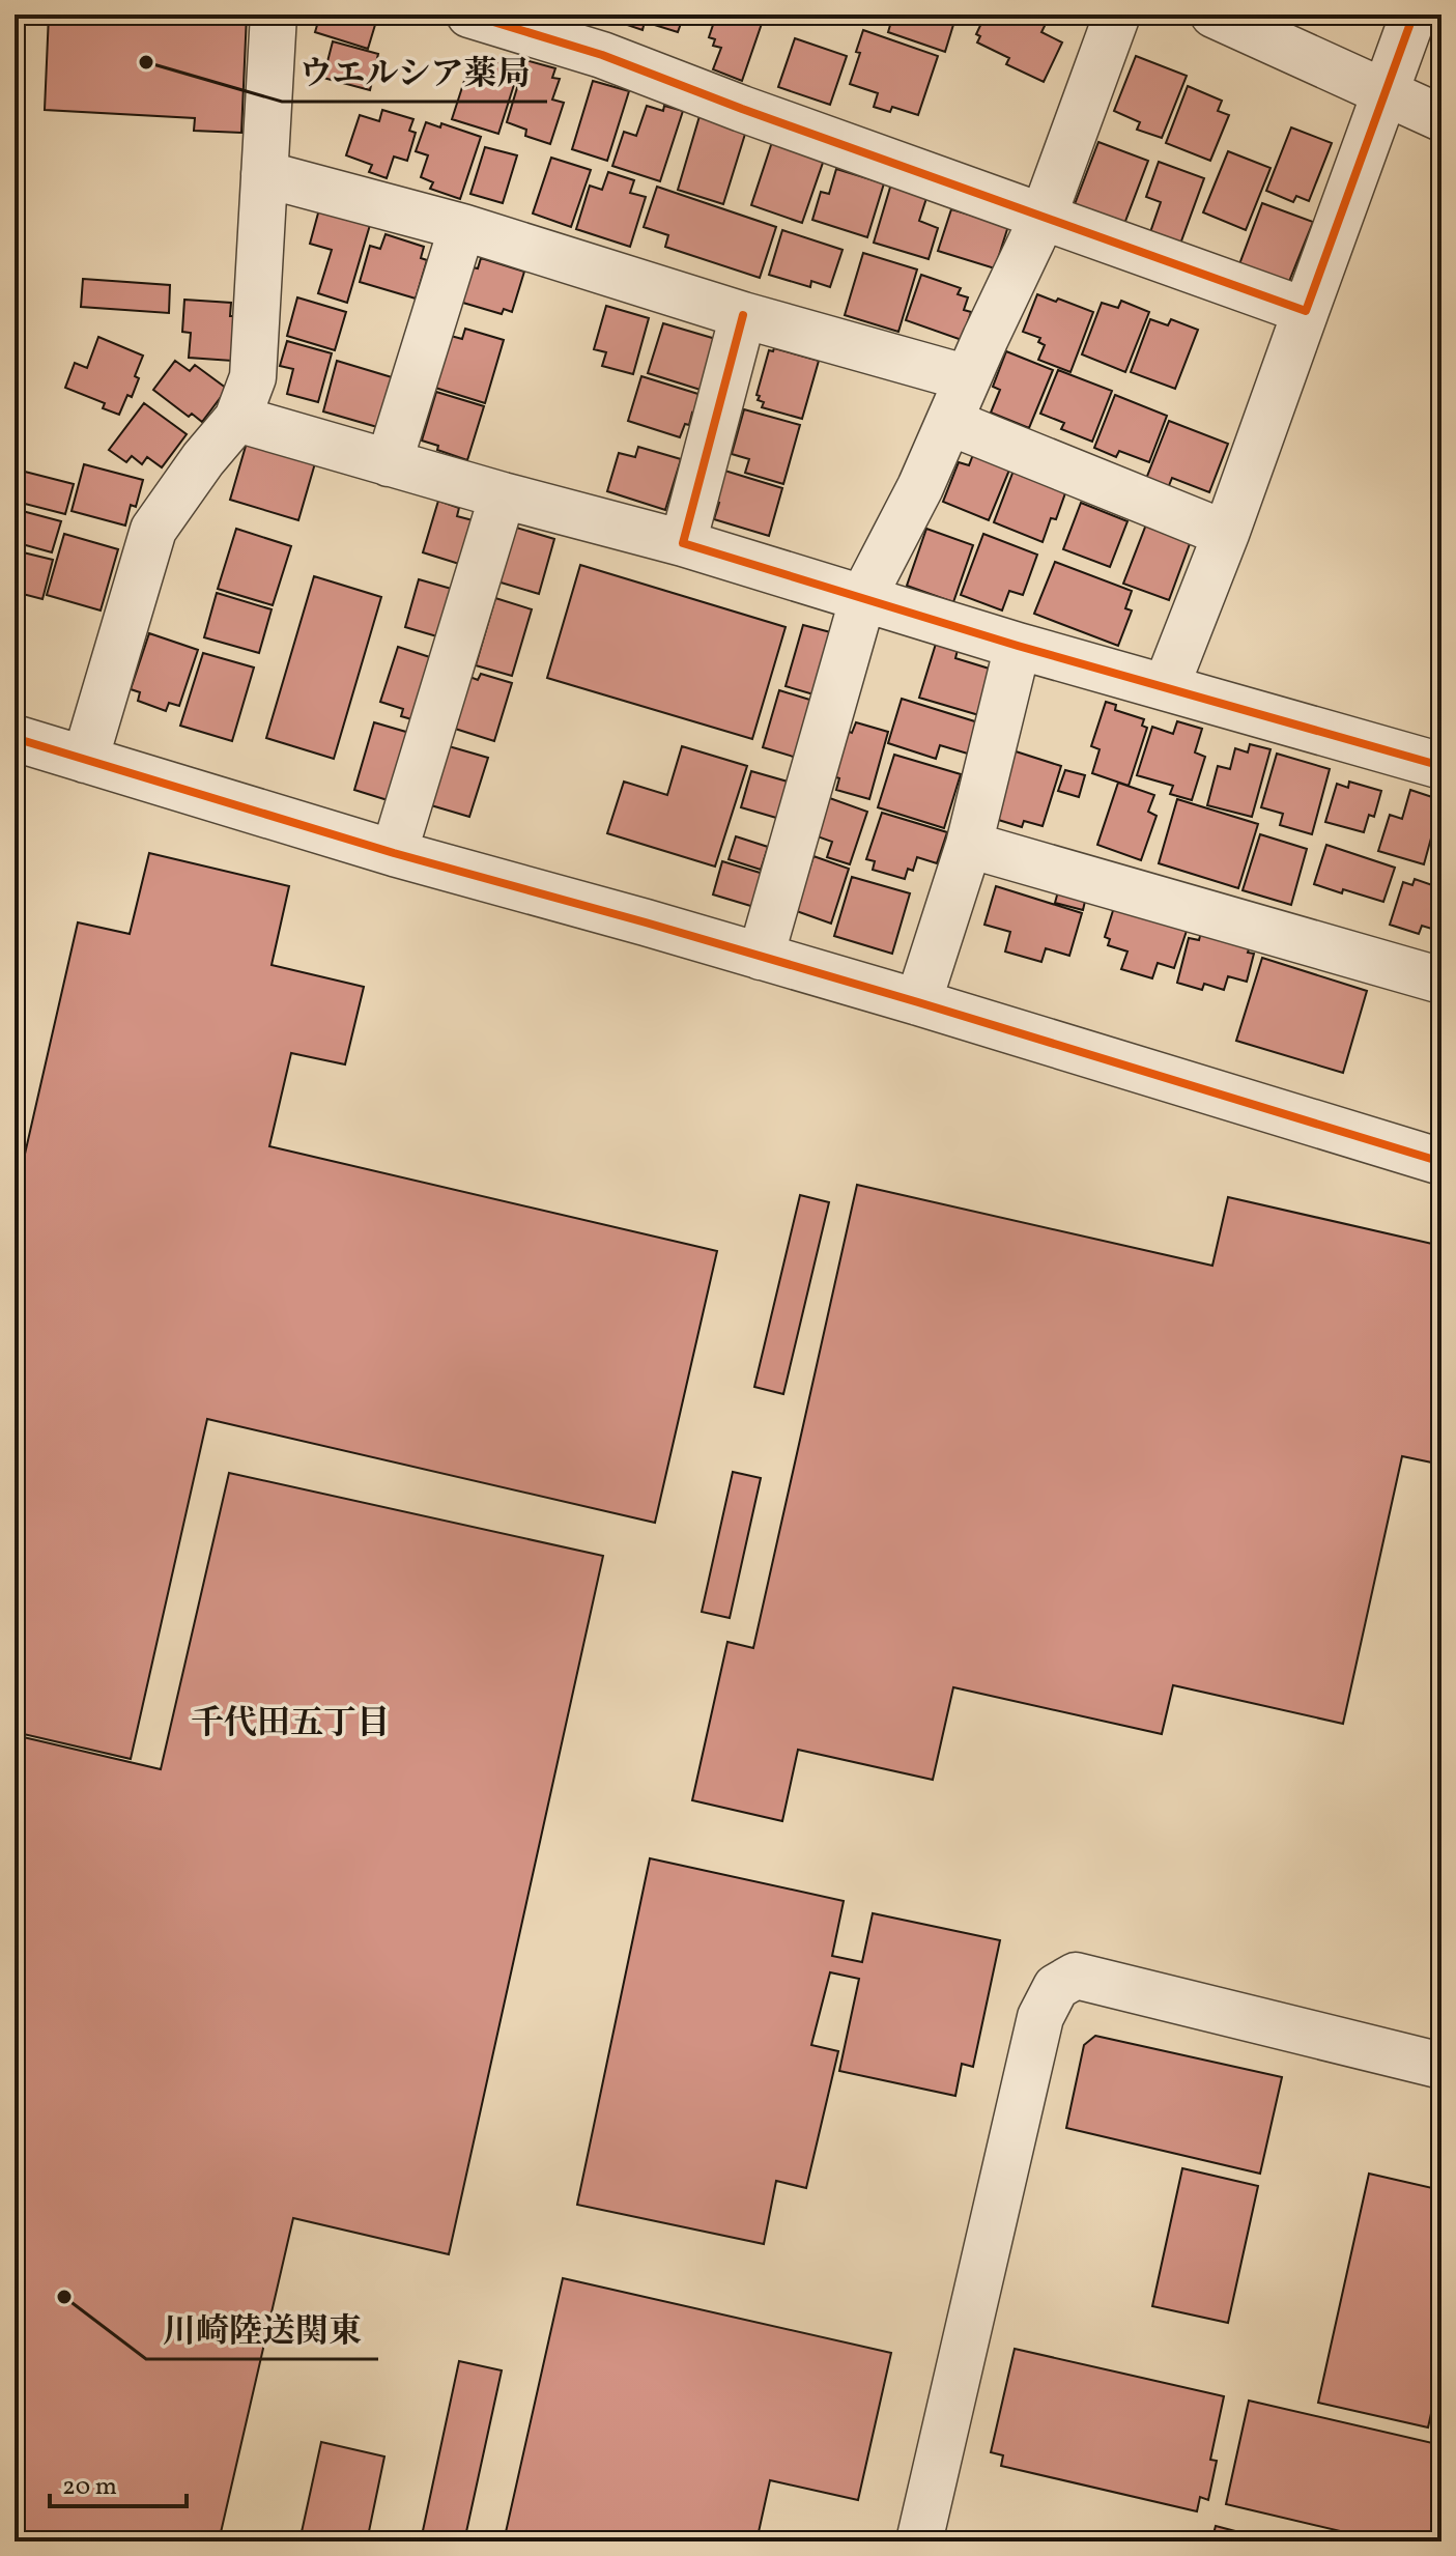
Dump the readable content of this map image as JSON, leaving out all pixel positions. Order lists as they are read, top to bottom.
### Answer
{
  "districts": ["千代田五丁目"],
  "places": ["ウエルシア薬局", "川崎陸送関東"],
  "scale_bar": "20 m"
}
